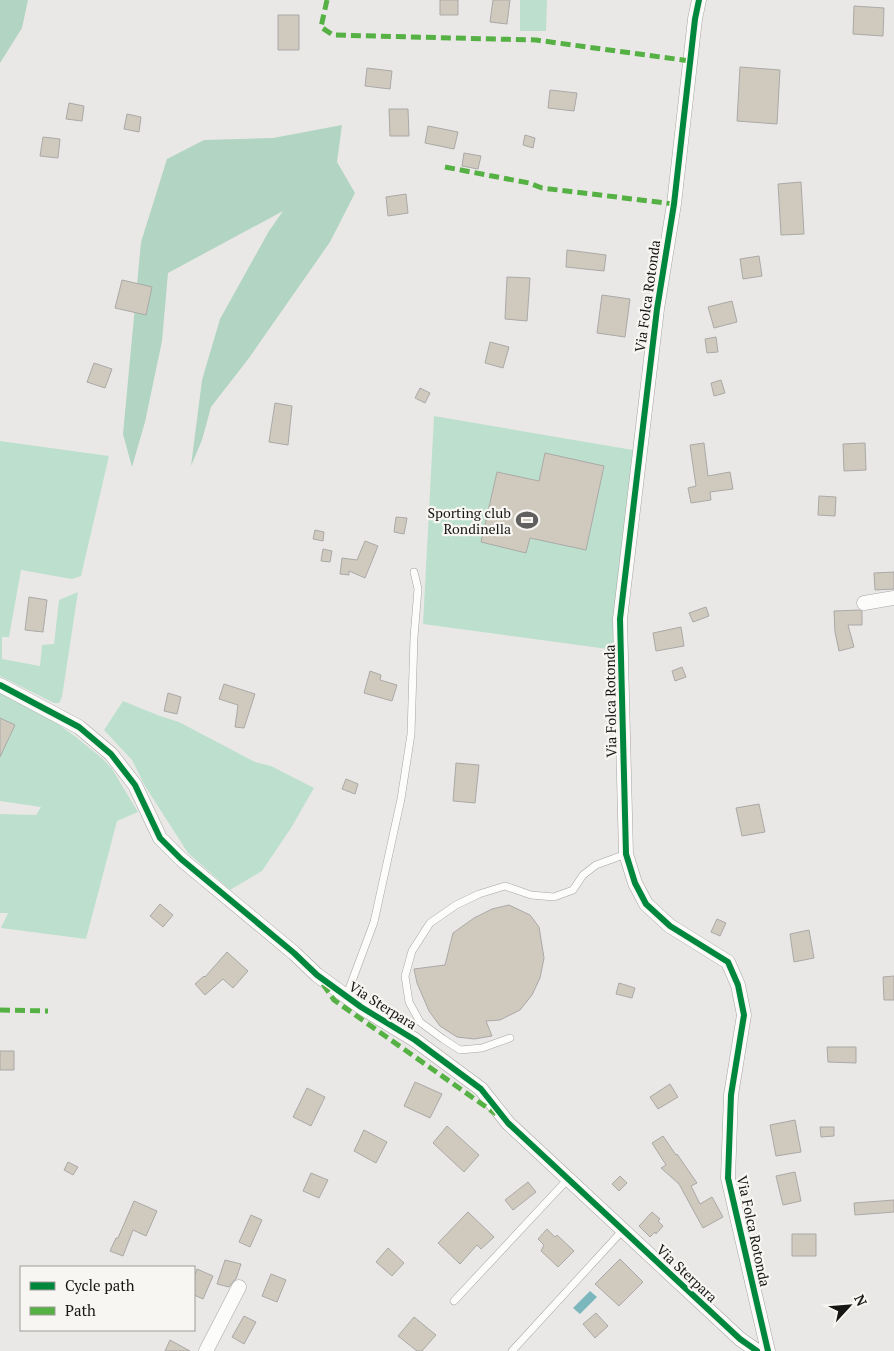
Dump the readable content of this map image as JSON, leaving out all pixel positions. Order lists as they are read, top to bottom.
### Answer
{
  "streets": {
    "street": ["Via Folca Rotonda", "Via Sterpara"]
  },
  "places": {
    "sports": ["Sporting club Rondinella"]
  },
  "legend": ["Cycle path", "Path"],
  "north": "top right"
}
